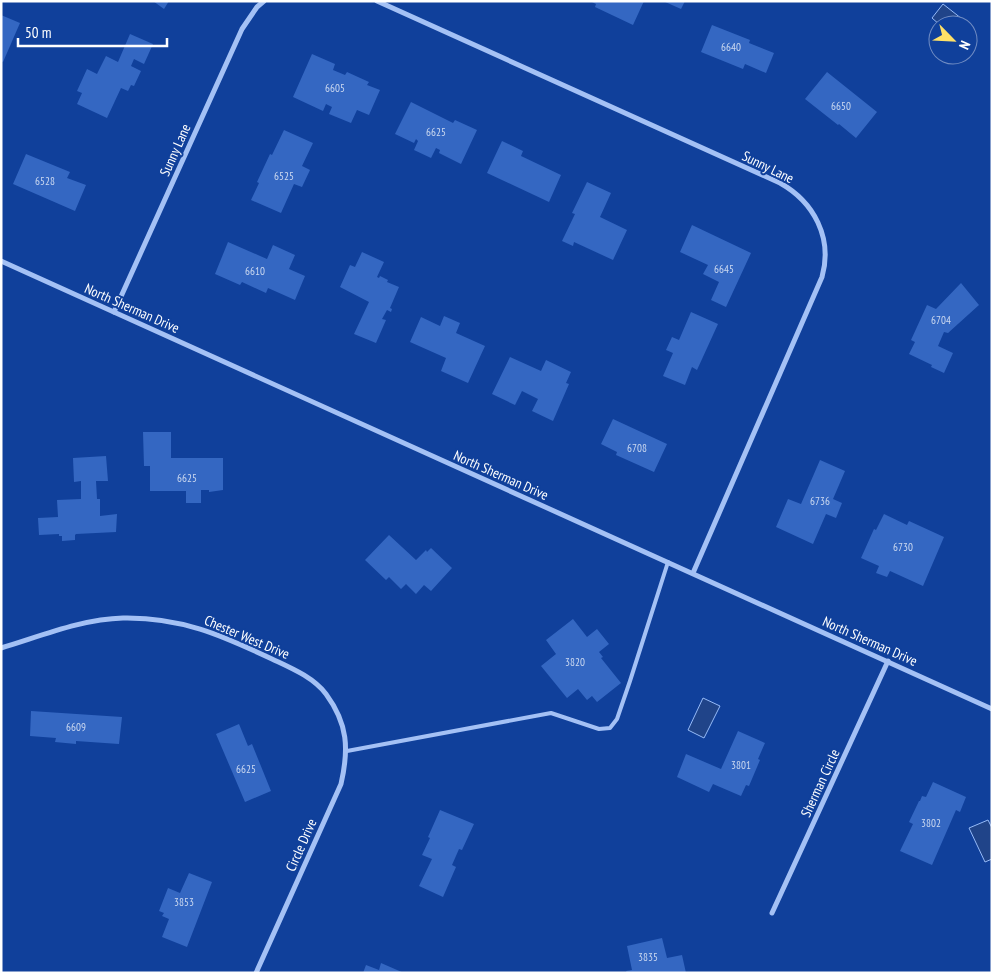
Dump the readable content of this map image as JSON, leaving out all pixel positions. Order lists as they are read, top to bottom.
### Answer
{
  "streets": {
    "street": [
      "Sunny Lane",
      "North Sherman Drive",
      "Chester West Drive",
      "Sherman Circle",
      "Circle Drive"
    ]
  },
  "crossings": [
    ["Sunny Lane", "North Sherman Drive"],
    ["North Sherman Drive", "Sherman Circle"],
    ["Chester West Drive", "Circle Drive"]
  ],
  "house_numbers": [
    "6640",
    "6605",
    "6650",
    "6625",
    "6525",
    "6528",
    "6645",
    "6610",
    "6704",
    "6708",
    "6625",
    "6736",
    "6730",
    "3820",
    "6609",
    "3801",
    "6625",
    "3802",
    "3853",
    "3835"
  ],
  "scale_bar": "50 m",
  "north": "bottom right"
}
